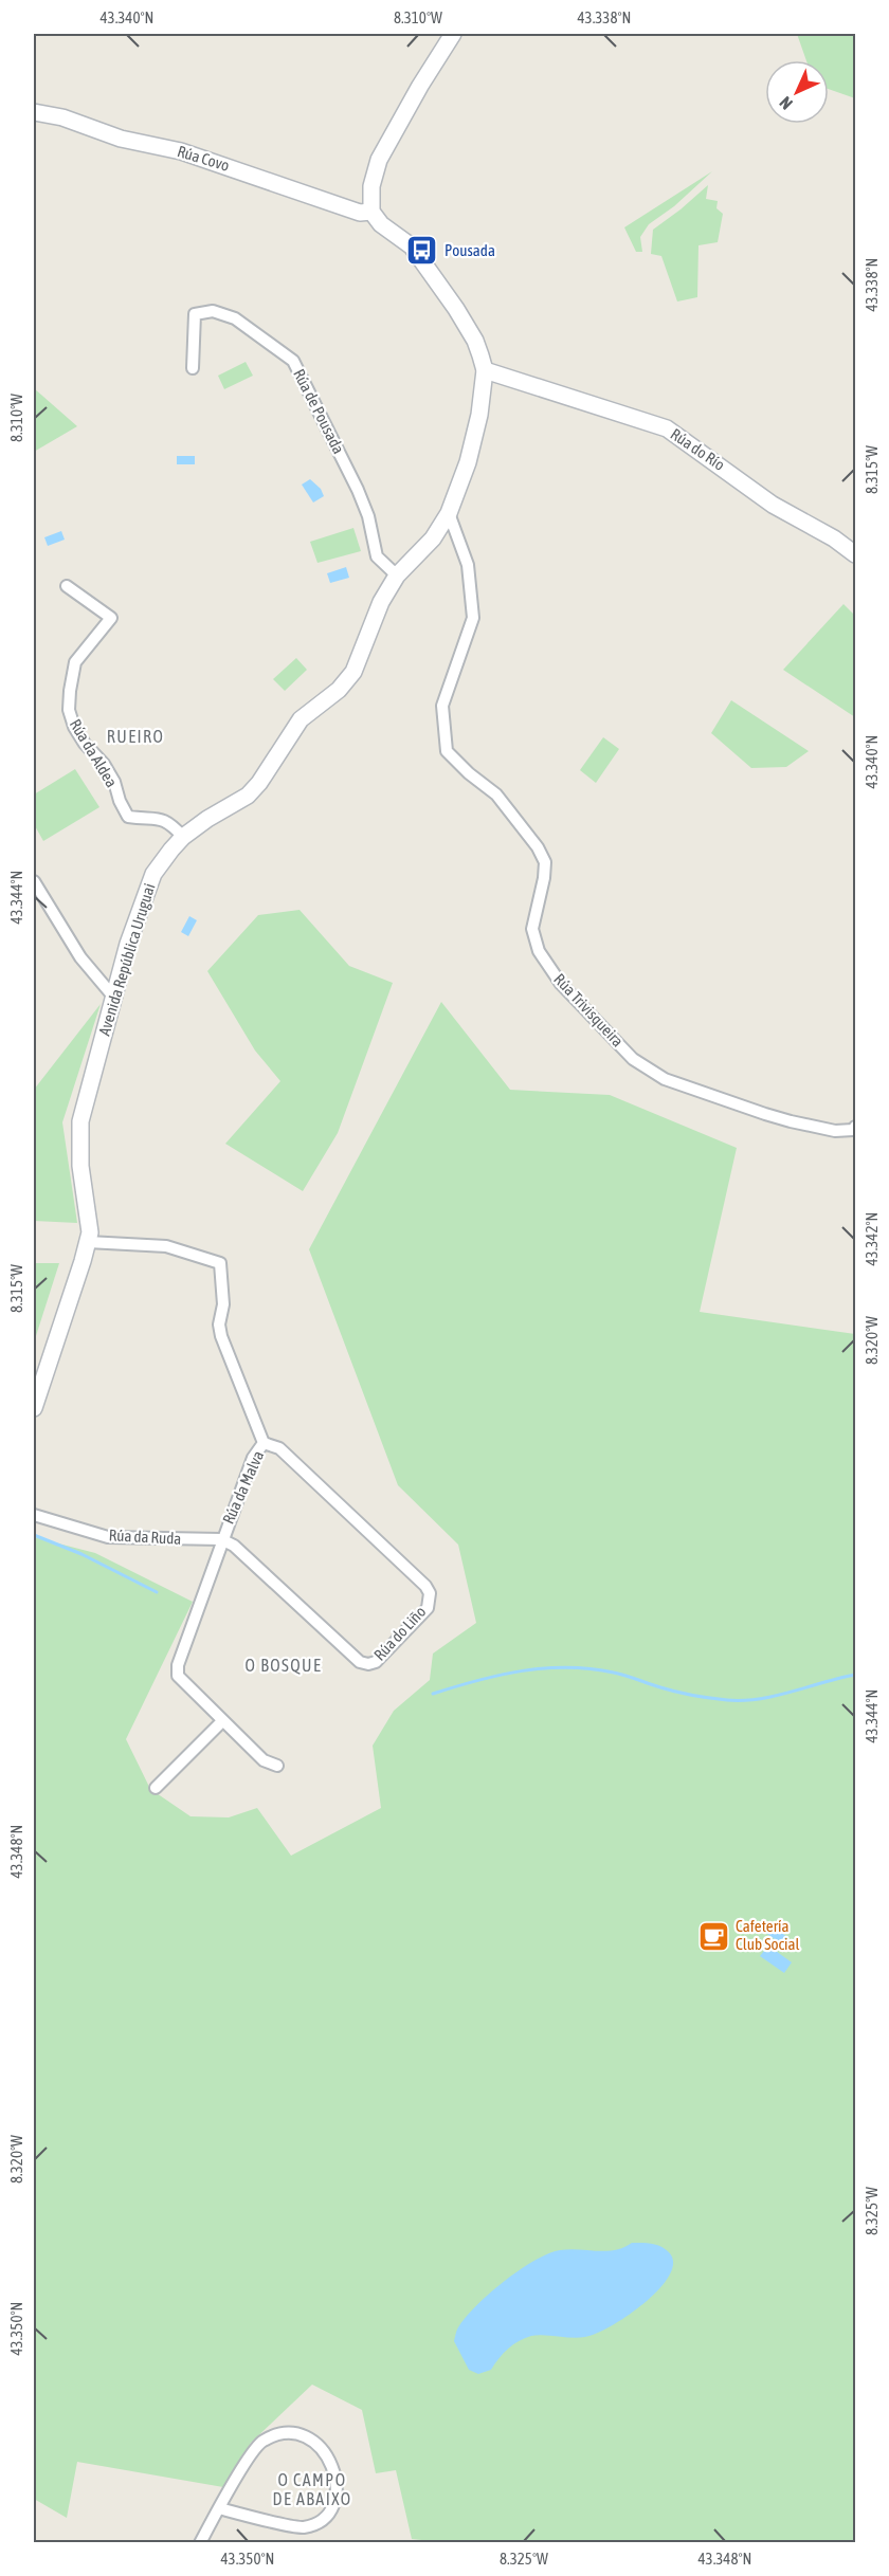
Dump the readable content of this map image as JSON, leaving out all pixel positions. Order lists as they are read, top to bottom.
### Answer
{
  "streets": {
    "street": [
      "Rúa Covo",
      "Rúa de Pousada",
      "Rúa do Río",
      "Rúa da Aldea",
      "Avenida República Uruguai",
      "Rúa Trivisqueira",
      "Rúa da Malva",
      "Rúa da Ruda",
      "Rúa do Liño"
    ]
  },
  "crossings": [
    ["Rúa Covo", "Avenida República Uruguai"],
    ["Rúa de Pousada", "Avenida República Uruguai"],
    ["Rúa do Río", "Avenida República Uruguai"],
    ["Rúa da Aldea", "Avenida República Uruguai"],
    ["Avenida República Uruguai", "Rúa Trivisqueira"],
    ["Avenida República Uruguai", "Rúa da Malva"],
    ["Rúa da Malva", "Rúa da Ruda"],
    ["Rúa da Malva", "Rúa do Liño"],
    ["Rúa da Ruda", "Rúa do Liño"]
  ],
  "districts": ["RUEIRO", "O BOSQUE", "O CAMPO DE ABAIXO"],
  "places": {
    "bus stop": ["Pousada"],
    "cafe": ["Cafetería Club Social"]
  },
  "north": "bottom left",
  "coordinates": [
    "43.340°N",
    "8.310°W",
    "43.338°N",
    "8.315°W",
    "43.344°N",
    "43.342°N",
    "8.320°W",
    "43.348°N",
    "8.325°W",
    "43.350°N"
  ]
}
